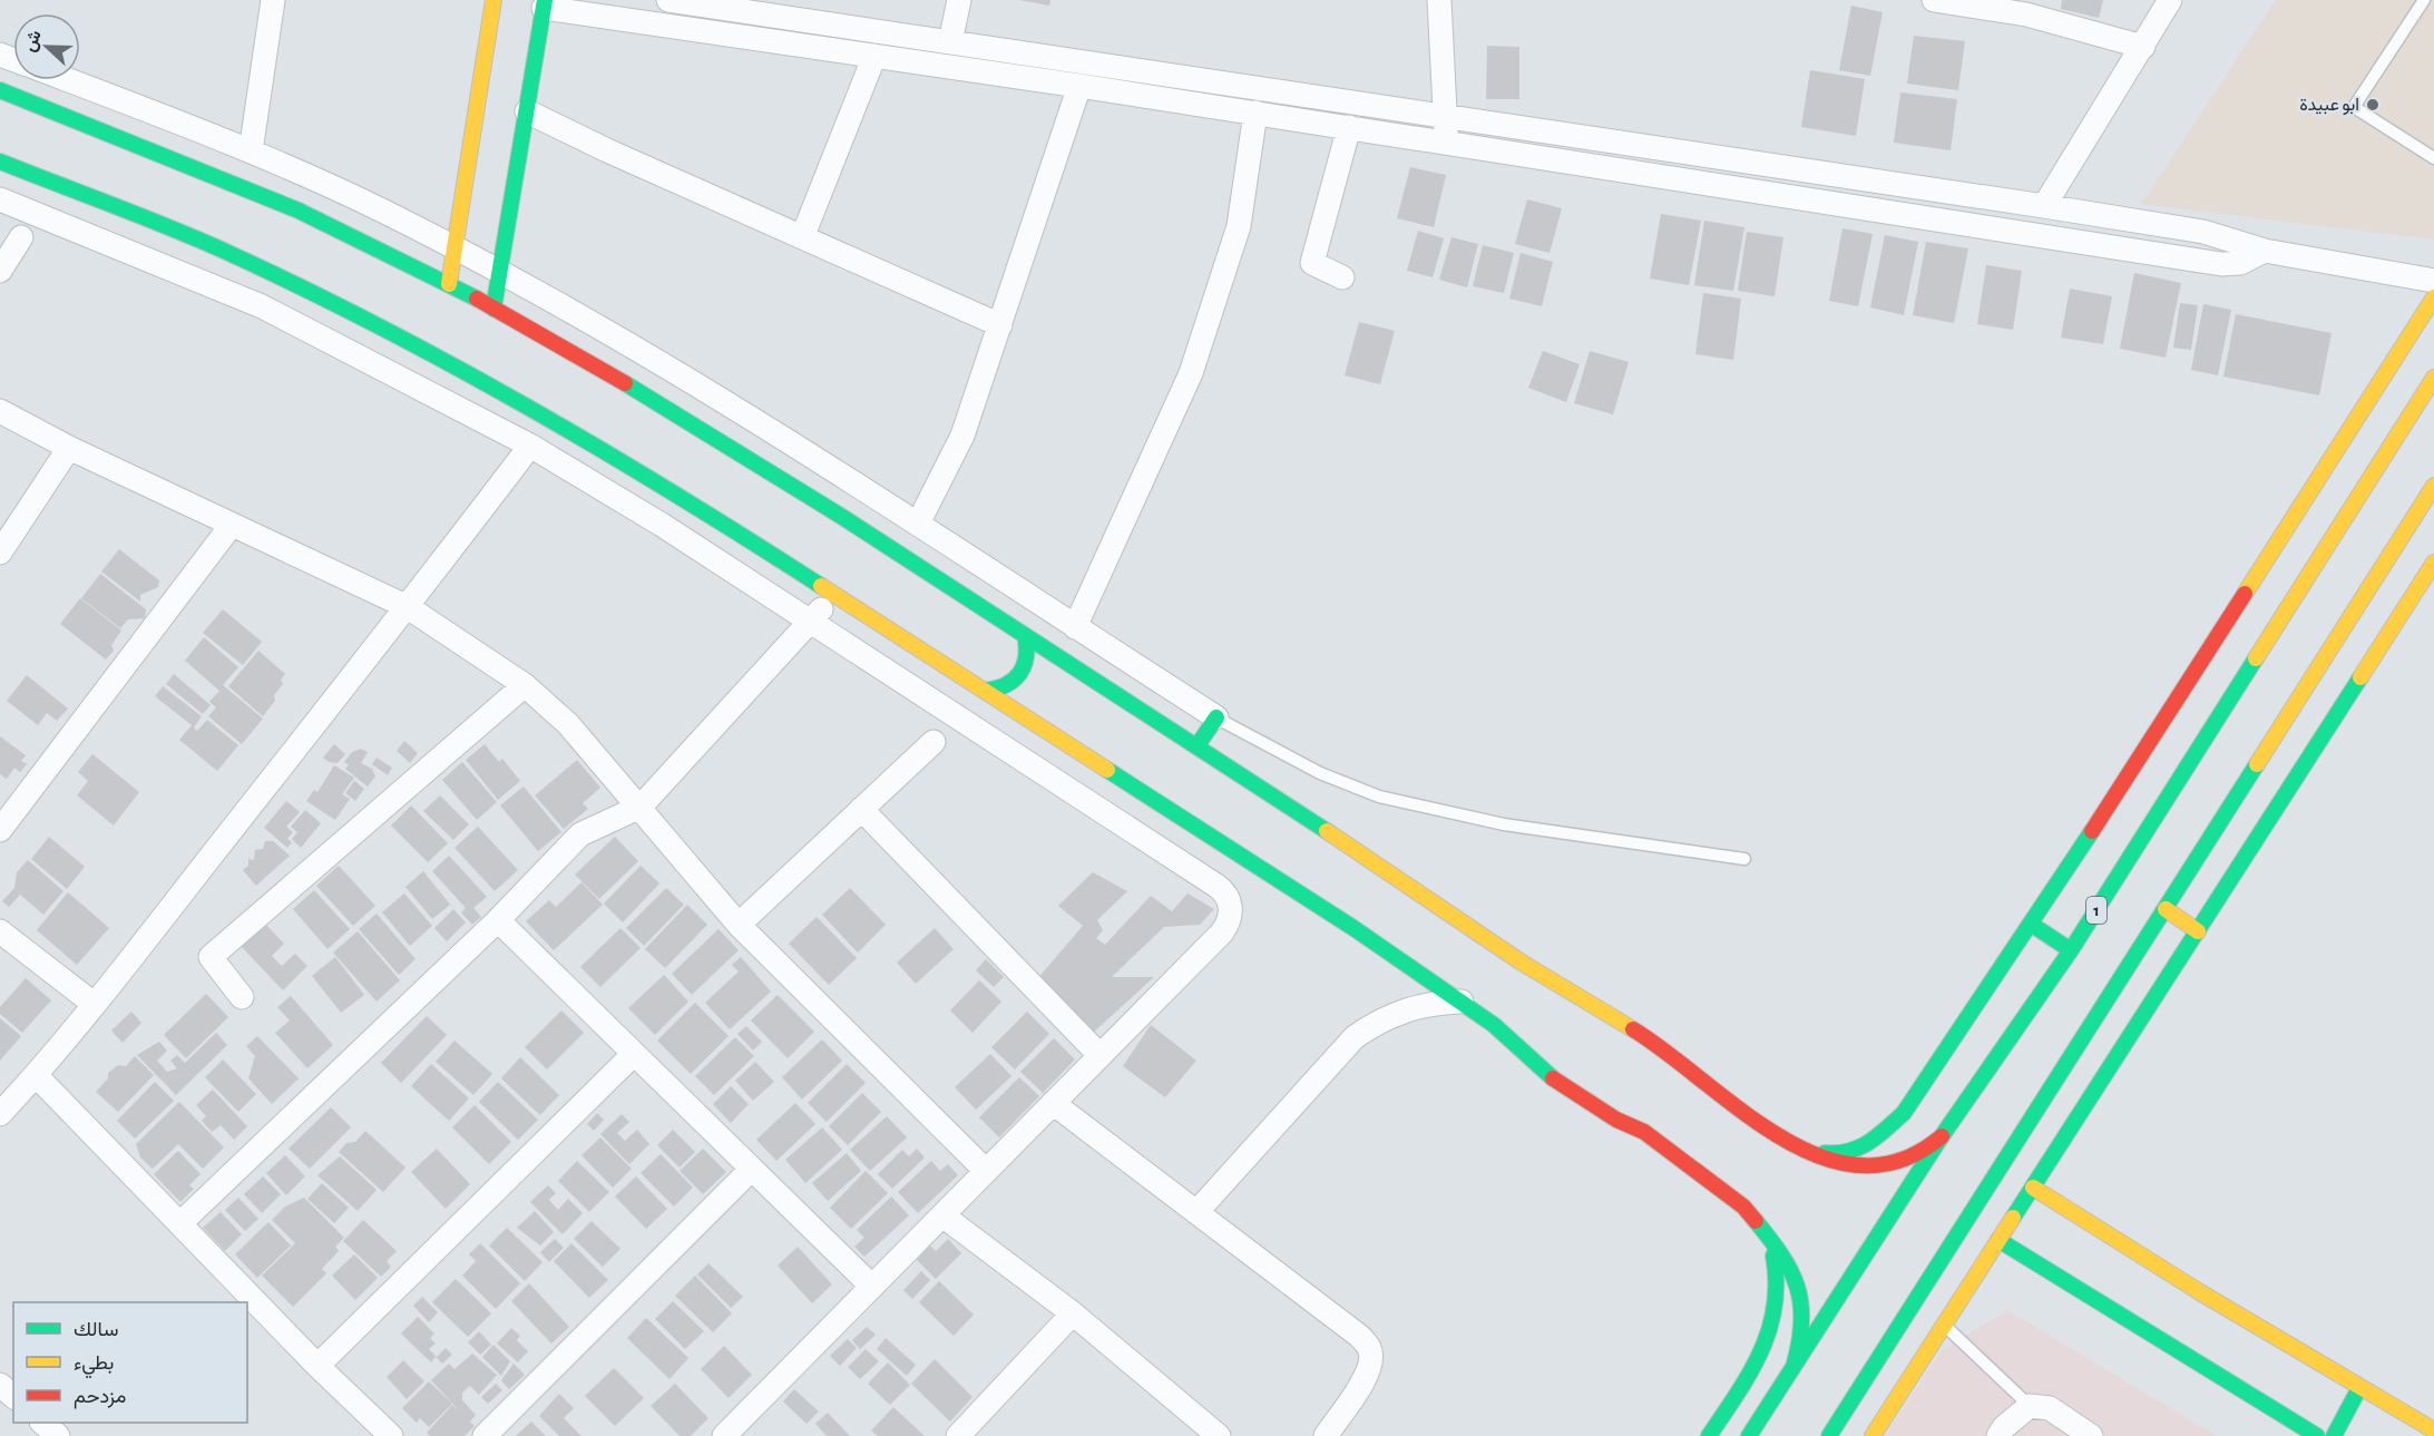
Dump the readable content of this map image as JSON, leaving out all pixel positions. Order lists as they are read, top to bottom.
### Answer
{
  "streets": {
    "main road": ["1"]
  },
  "places": ["ابو عبيدة"],
  "legend": ["سالك", "بطيء", "مزدحم"],
  "north": "left"
}
